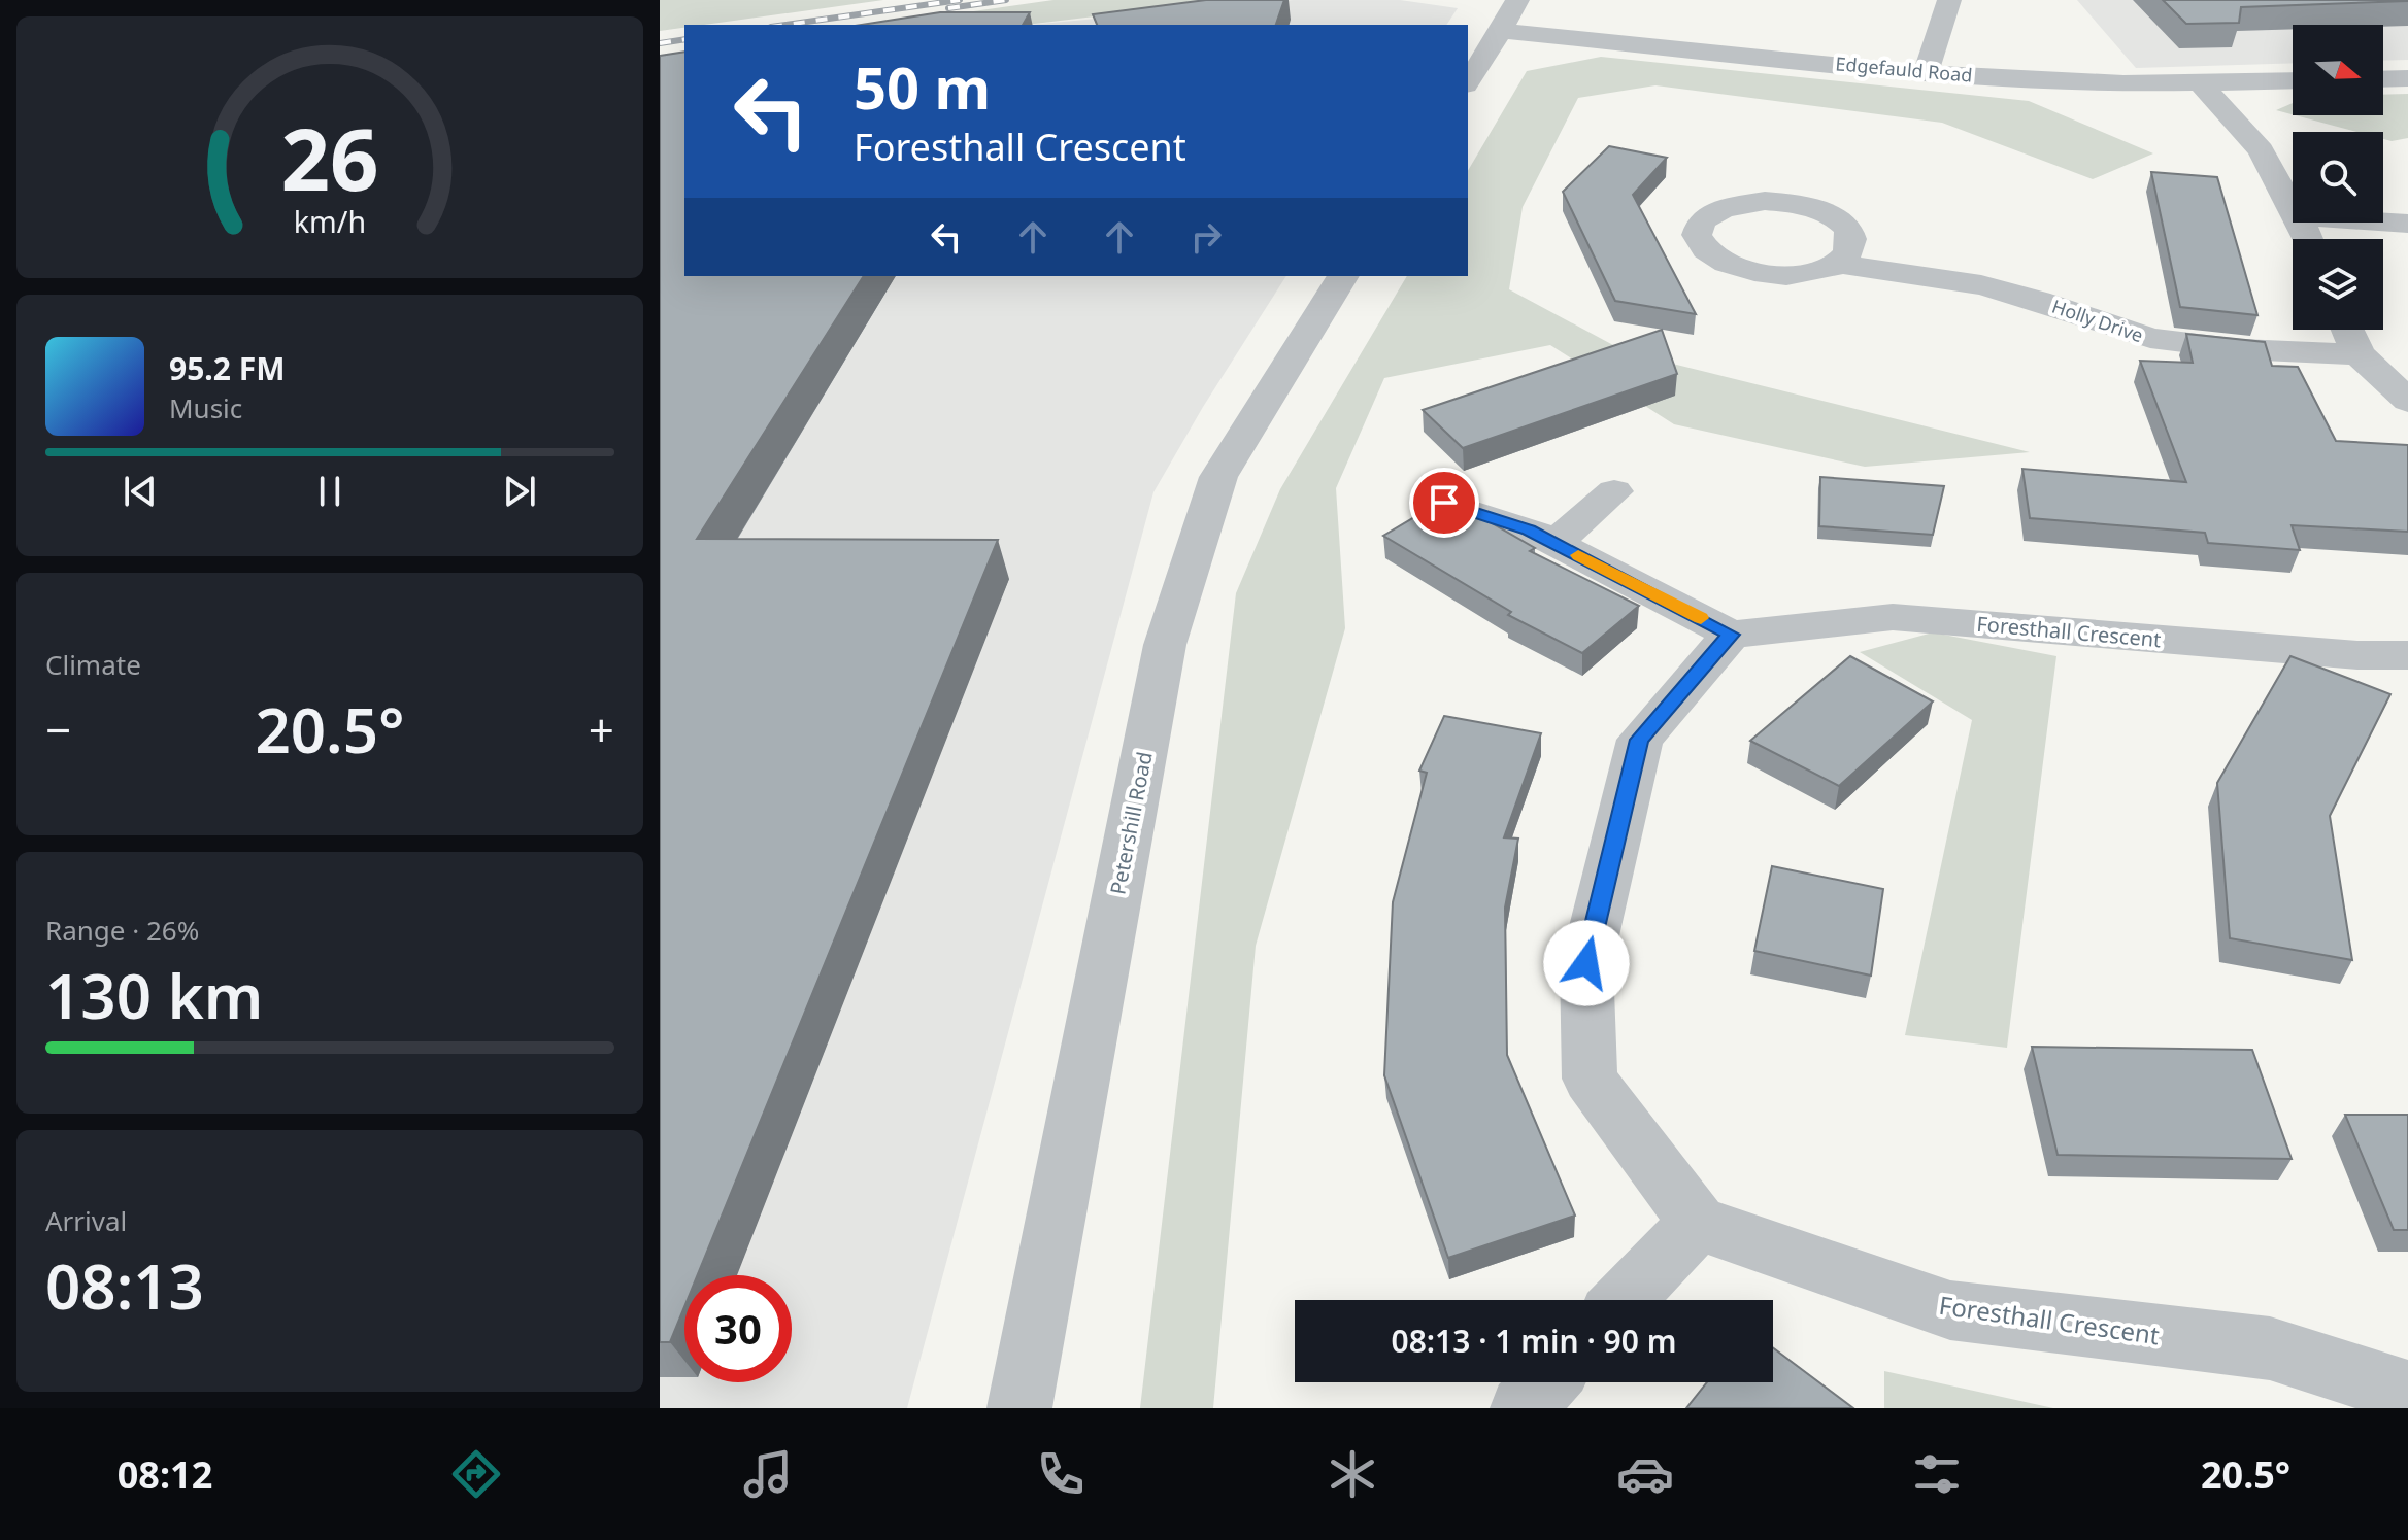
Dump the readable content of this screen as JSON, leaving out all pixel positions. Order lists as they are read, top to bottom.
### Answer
{
  "streets": {
    "street": [
      "Edgefauld Road",
      "Holly Drive",
      "Foresthall Crescent",
      "Petershill Road"
    ]
  },
  "north": "right",
  "page": {
    "turn": ["50 m", "Foresthall Crescent"],
    "song": ["95.2 FM", "Music"],
    "tile": [
      "Climate",
      ["Range · 26%", "130 km"],
      ["Arrival", "08:13"]
    ],
    "heat": ["−", "20.5°", "+"],
    "limit": "30",
    "trip": "08:13 · 1 min · 90 m",
    "tabs": ["08:12", "20.5°"],
    "gauge": ["26", "km/h"]
  }
}
